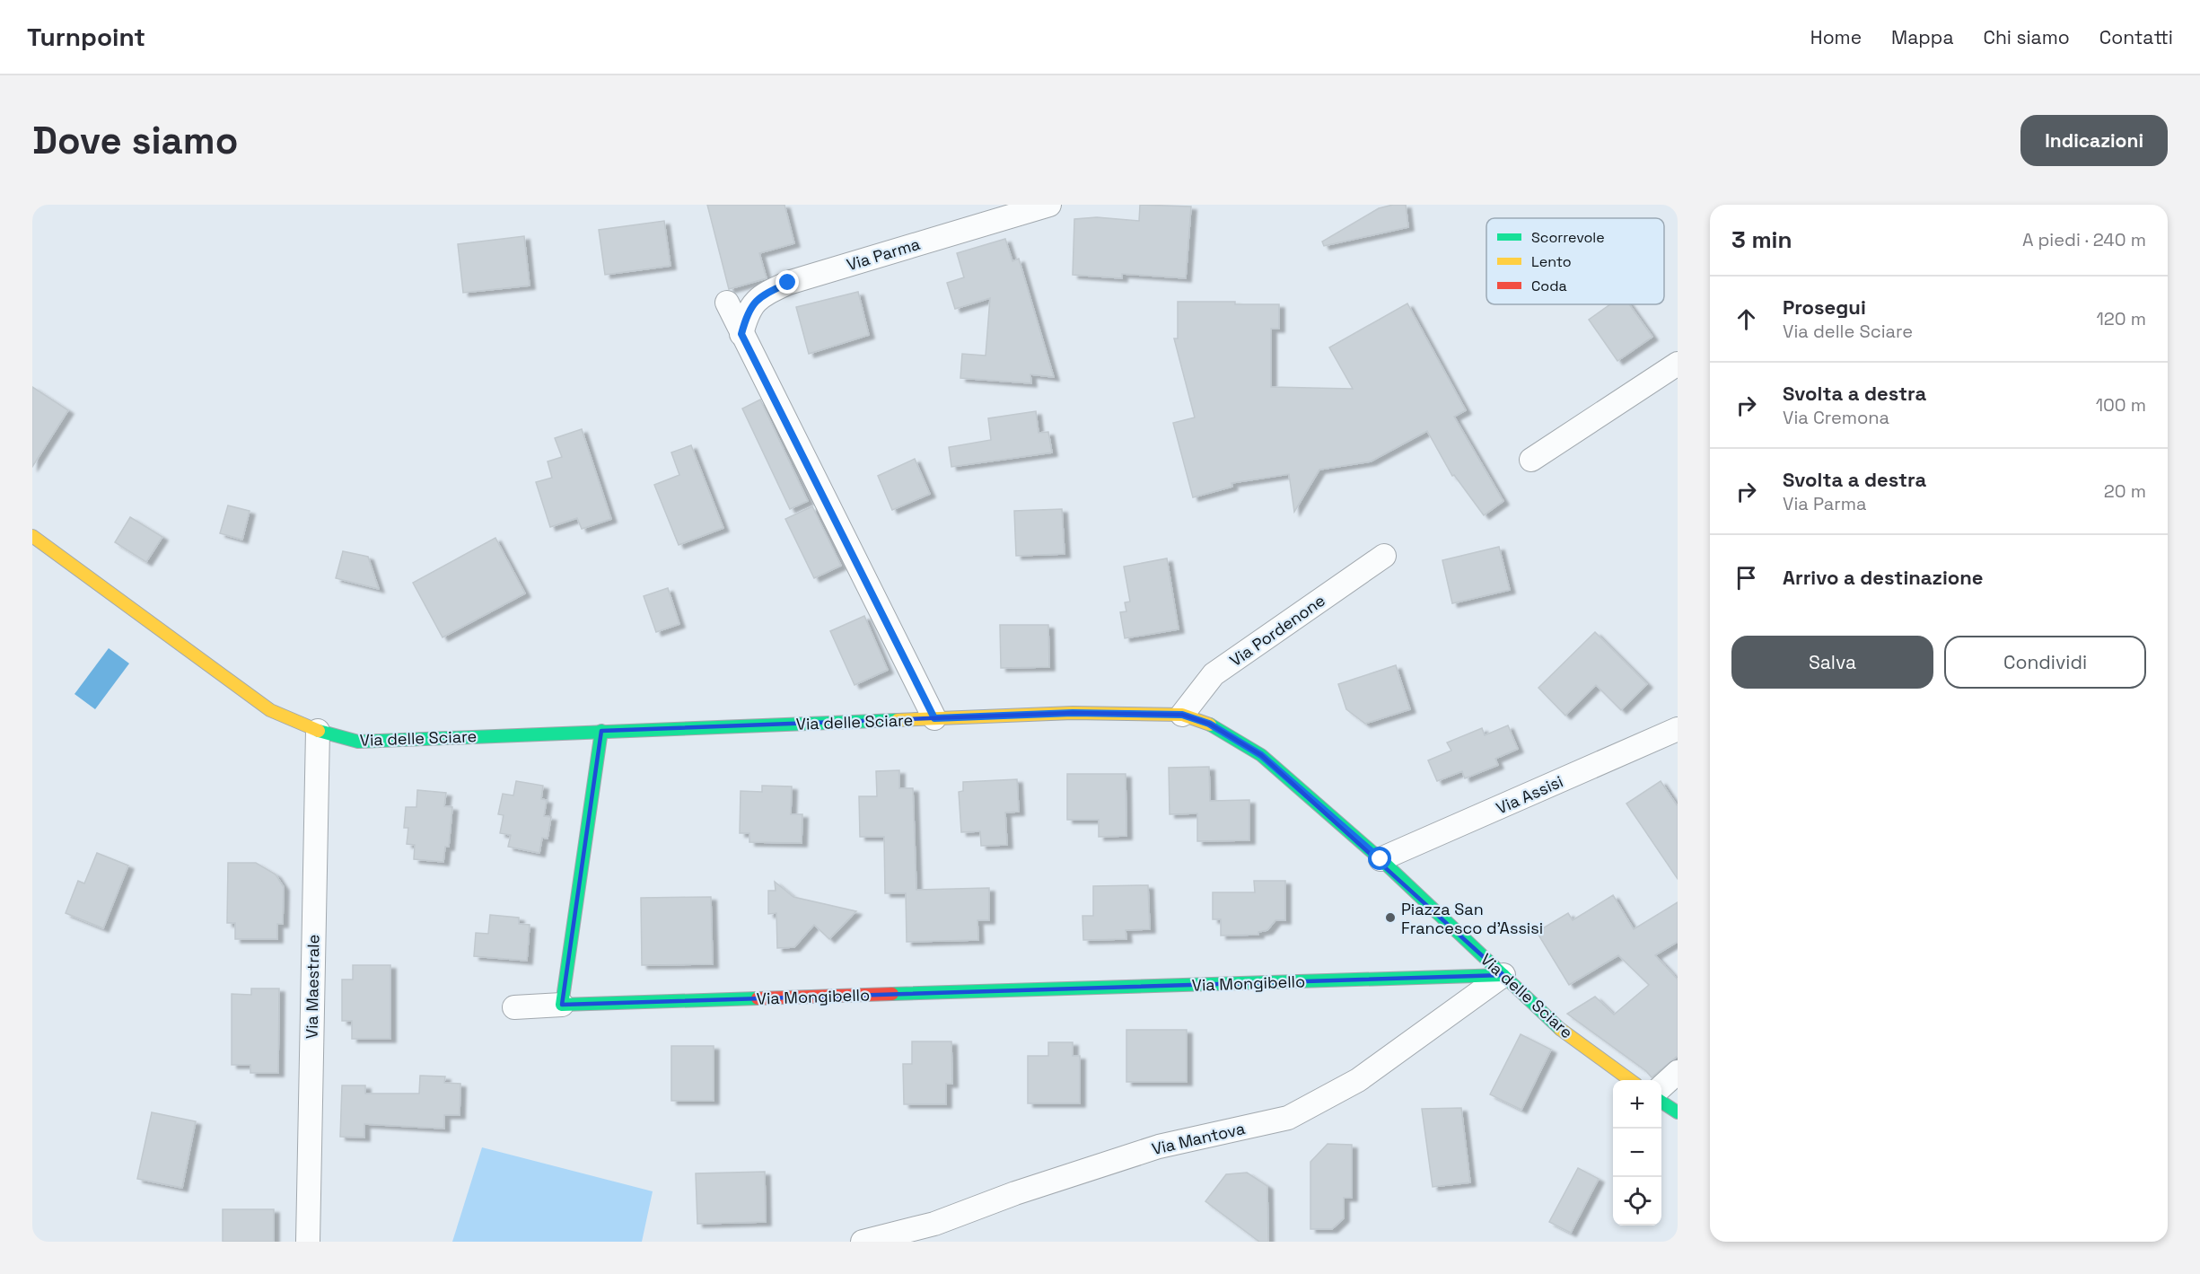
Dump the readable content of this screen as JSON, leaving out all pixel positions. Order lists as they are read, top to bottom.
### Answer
{
  "streets": {
    "street": [
      "Via Parma",
      "Via Pordenone",
      "Via delle Sciare",
      "Via Assisi",
      "Via Mongibello",
      "Via Maestrale",
      "Via Mantova"
    ]
  },
  "crossings": [
    ["Via Pordenone", "Via delle Sciare"],
    ["Via delle Sciare", "Via Assisi"],
    ["Via delle Sciare", "Via Mongibello"],
    ["Via delle Sciare", "Via Maestrale"],
    ["Via delle Sciare", "Via Mantova"],
    ["Via Mongibello", "Via Mantova"]
  ],
  "places": ["Piazza San Francesco d'Assisi"],
  "legend": ["Scorrevole", "Lento", "Coda"],
  "page": {
    "header": "Turnpoint",
    "nav": [
      "Home",
      "Mappa",
      "Chi siamo",
      "Contatti"
    ],
    "buttons": [
      "Indicazioni",
      ["Salva", "Condividi"]
    ],
    "title": "Dove siamo",
    "heading": ["3 min", "A piedi · 240 m"],
    "list": [
      ["Prosegui", "Via delle Sciare", "120 m"],
      ["Svolta a destra", "Via Cremona", "100 m"],
      ["Svolta a destra", "Via Parma", "20 m"],
      "Arrivo a destinazione"
    ],
    "map_buttons": ["+", "−"]
  }
}
